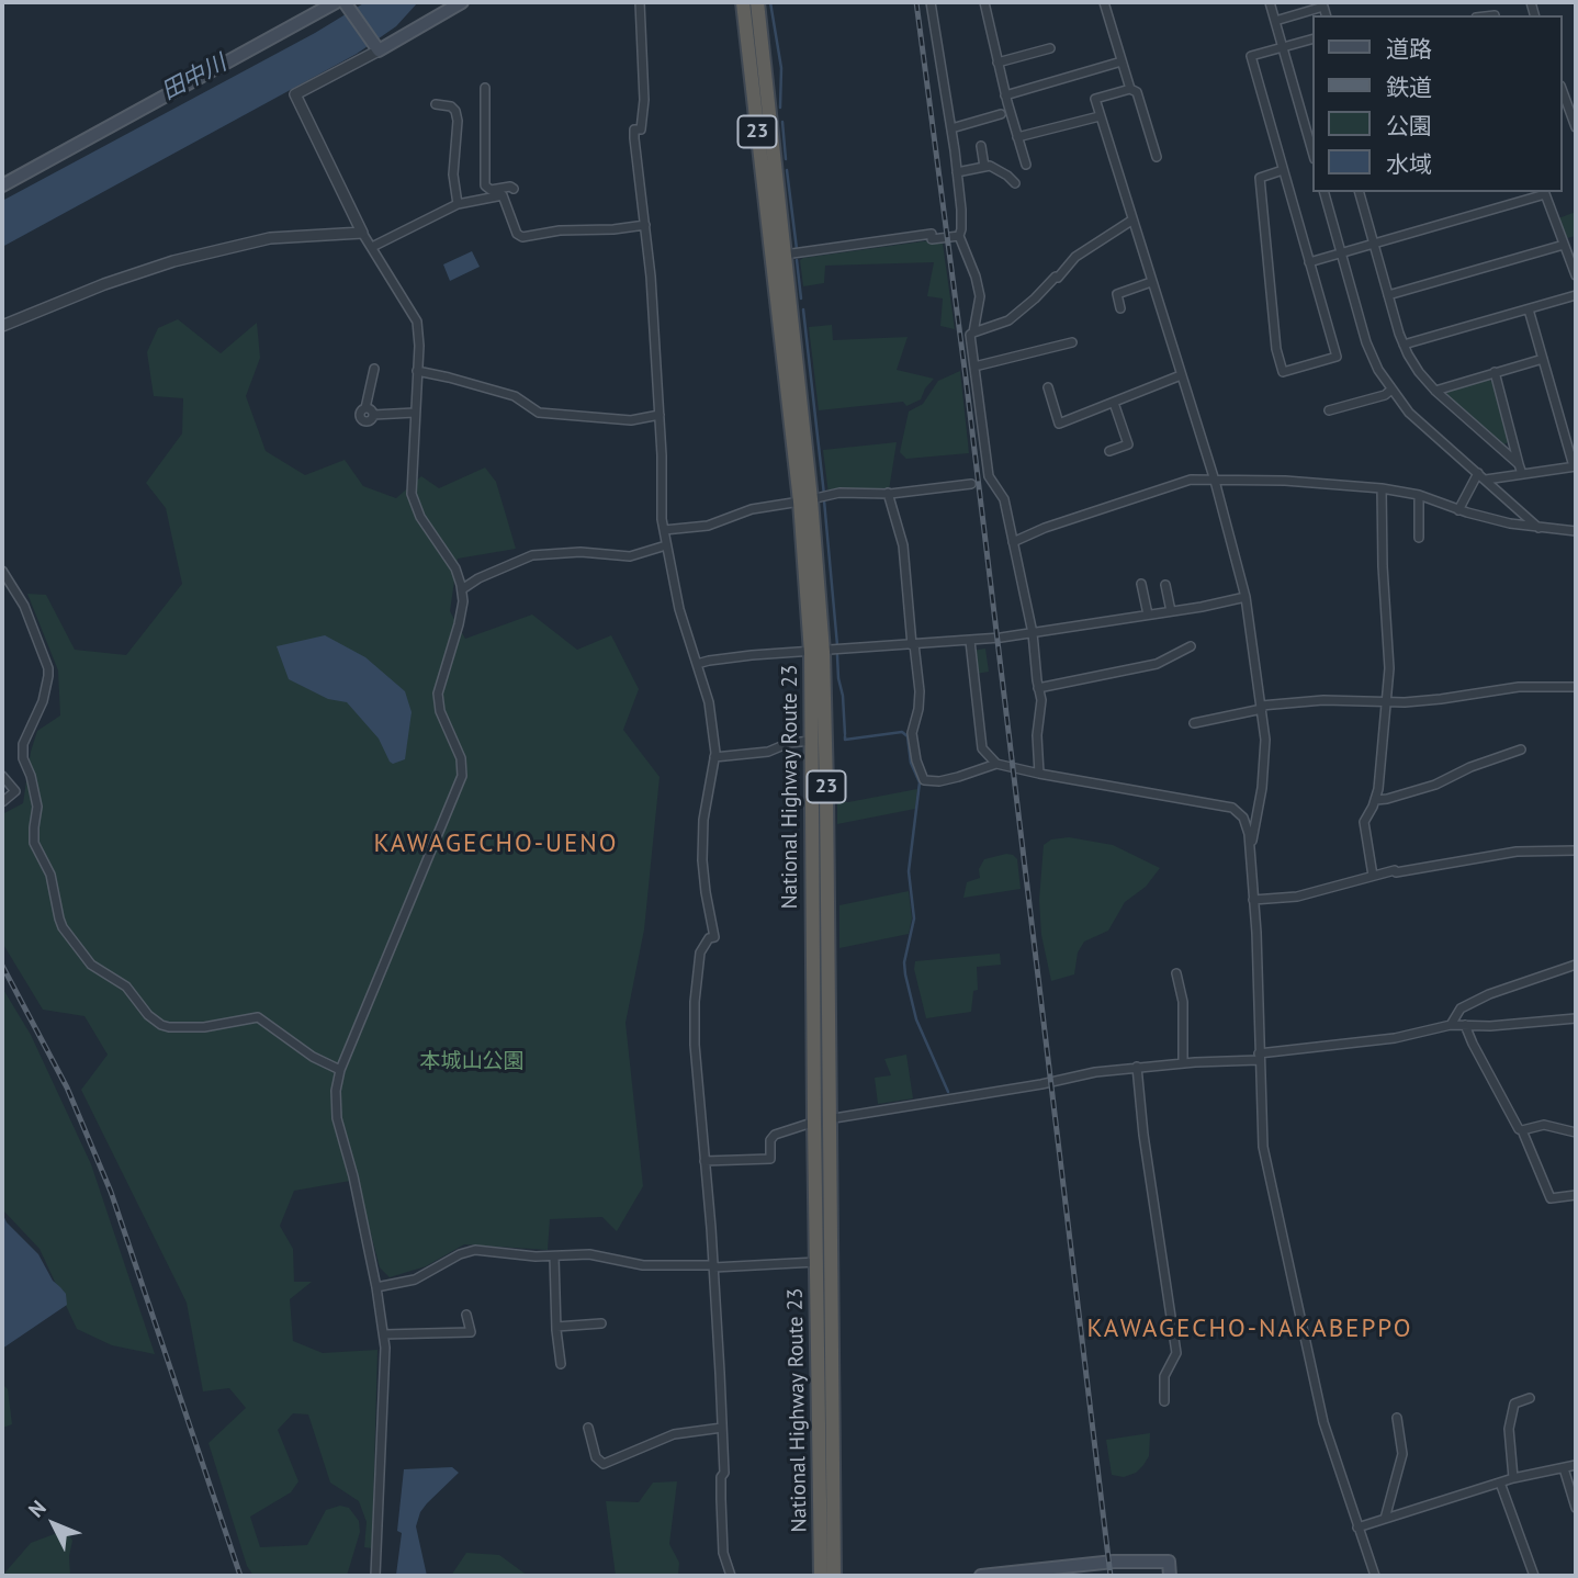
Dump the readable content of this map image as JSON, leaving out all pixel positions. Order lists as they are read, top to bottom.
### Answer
{
  "streets": {
    "highway": ["23", "National Highway Route 23"]
  },
  "districts": ["KAWAGECHO-UENO", "KAWAGECHO-NAKABEPPO"],
  "water": ["田中川"],
  "parks": ["本城山公園"],
  "legend": [
    "道路",
    "鉄道",
    "公園",
    "水域"
  ],
  "north": "top left"
}
